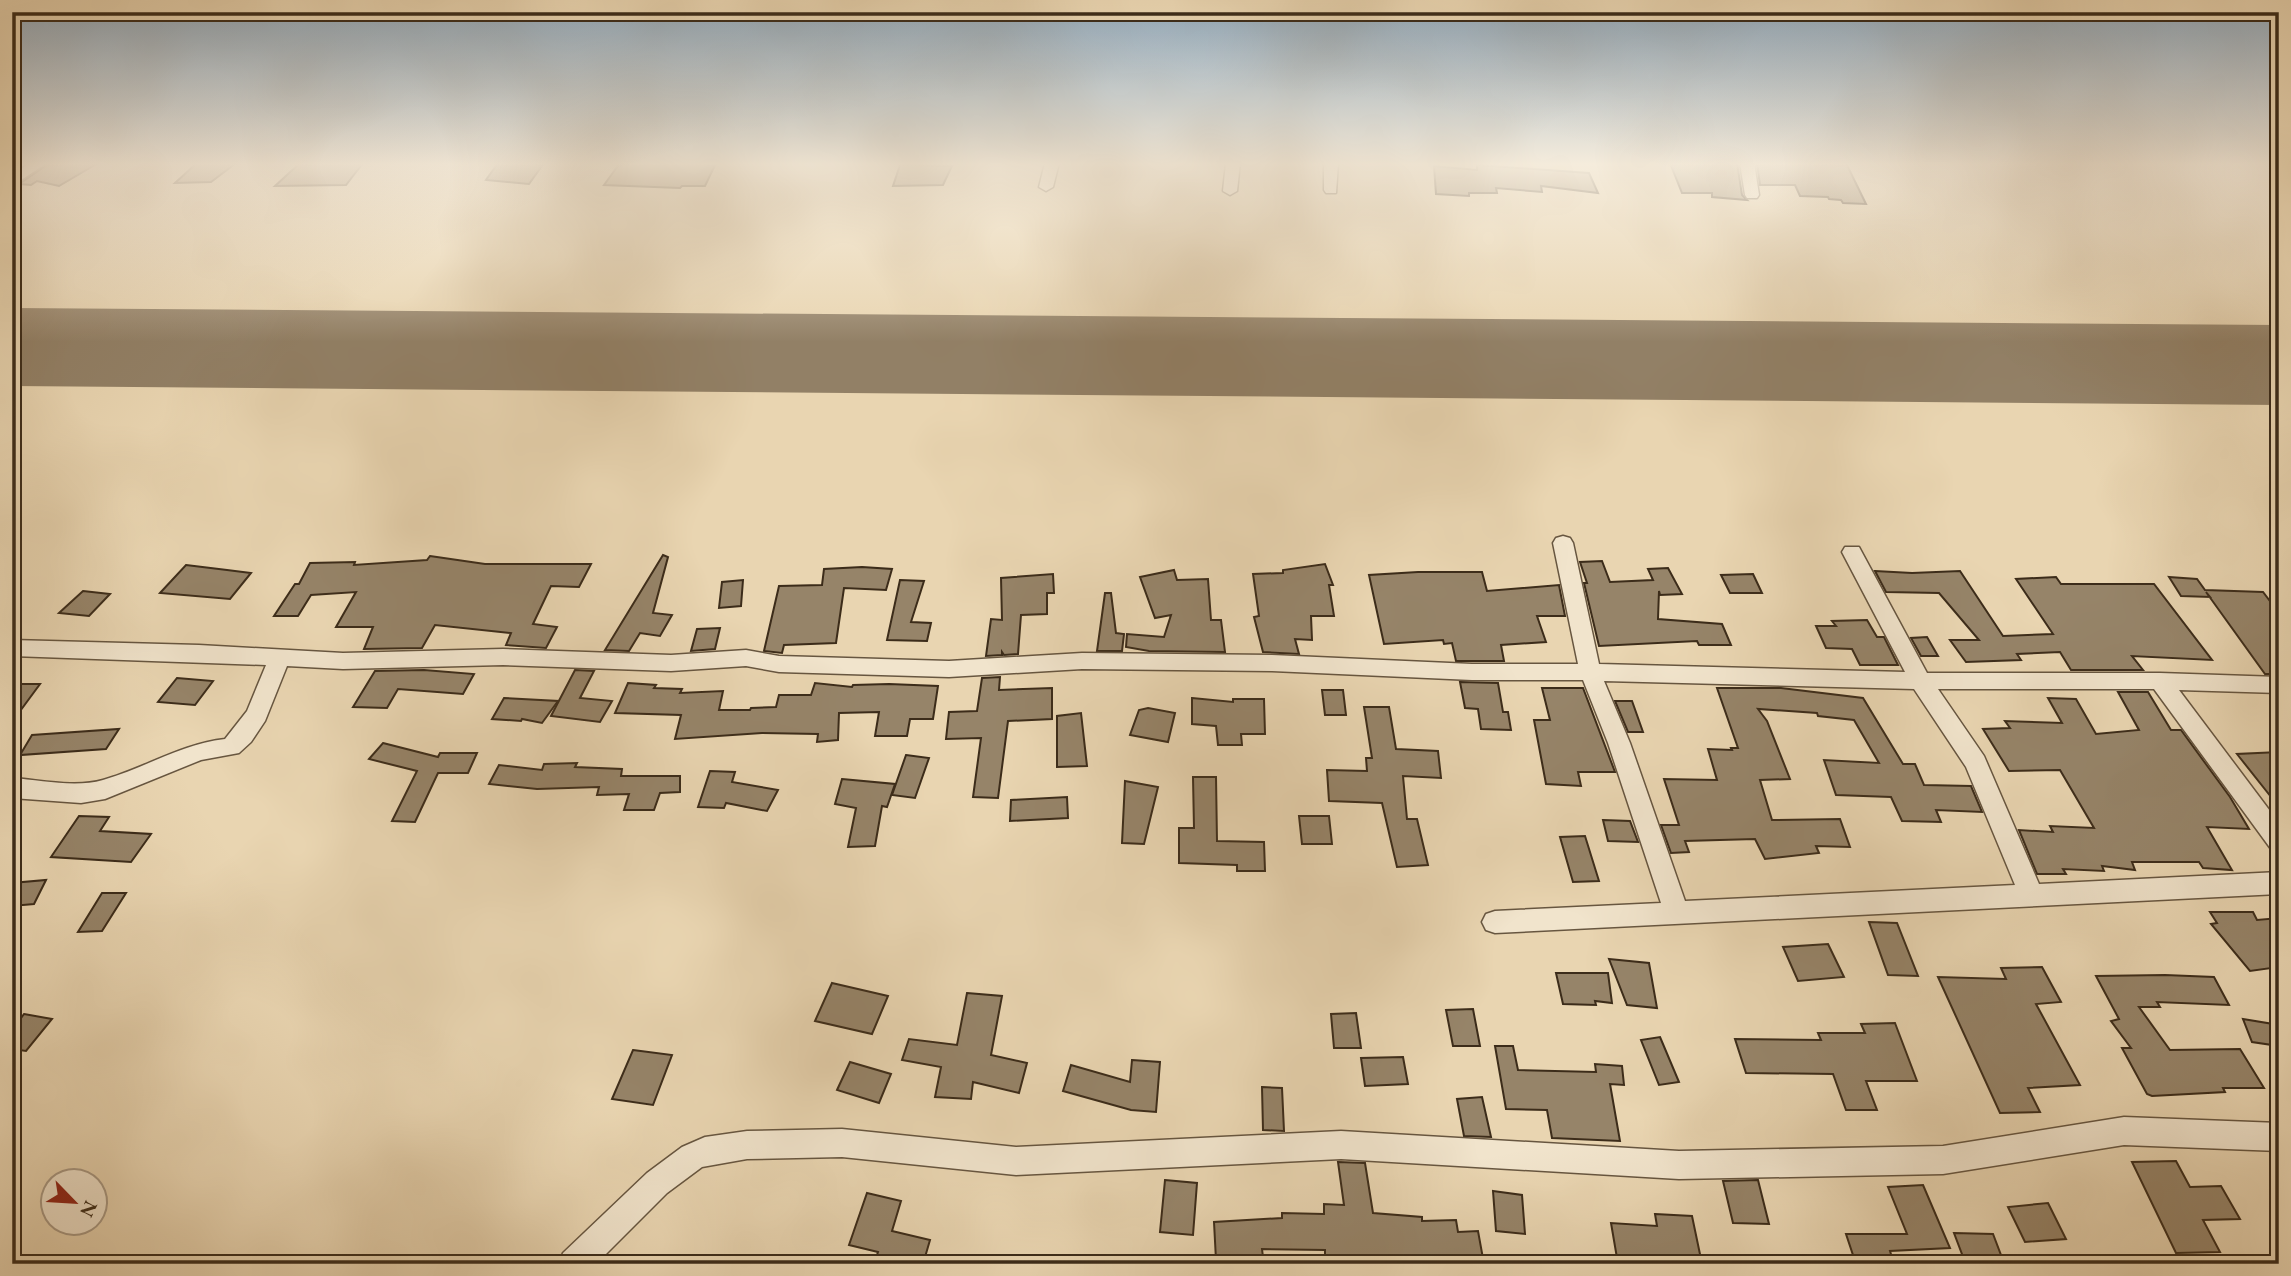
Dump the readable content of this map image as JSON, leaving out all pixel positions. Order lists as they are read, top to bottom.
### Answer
{
  "north": "bottom right"
}
